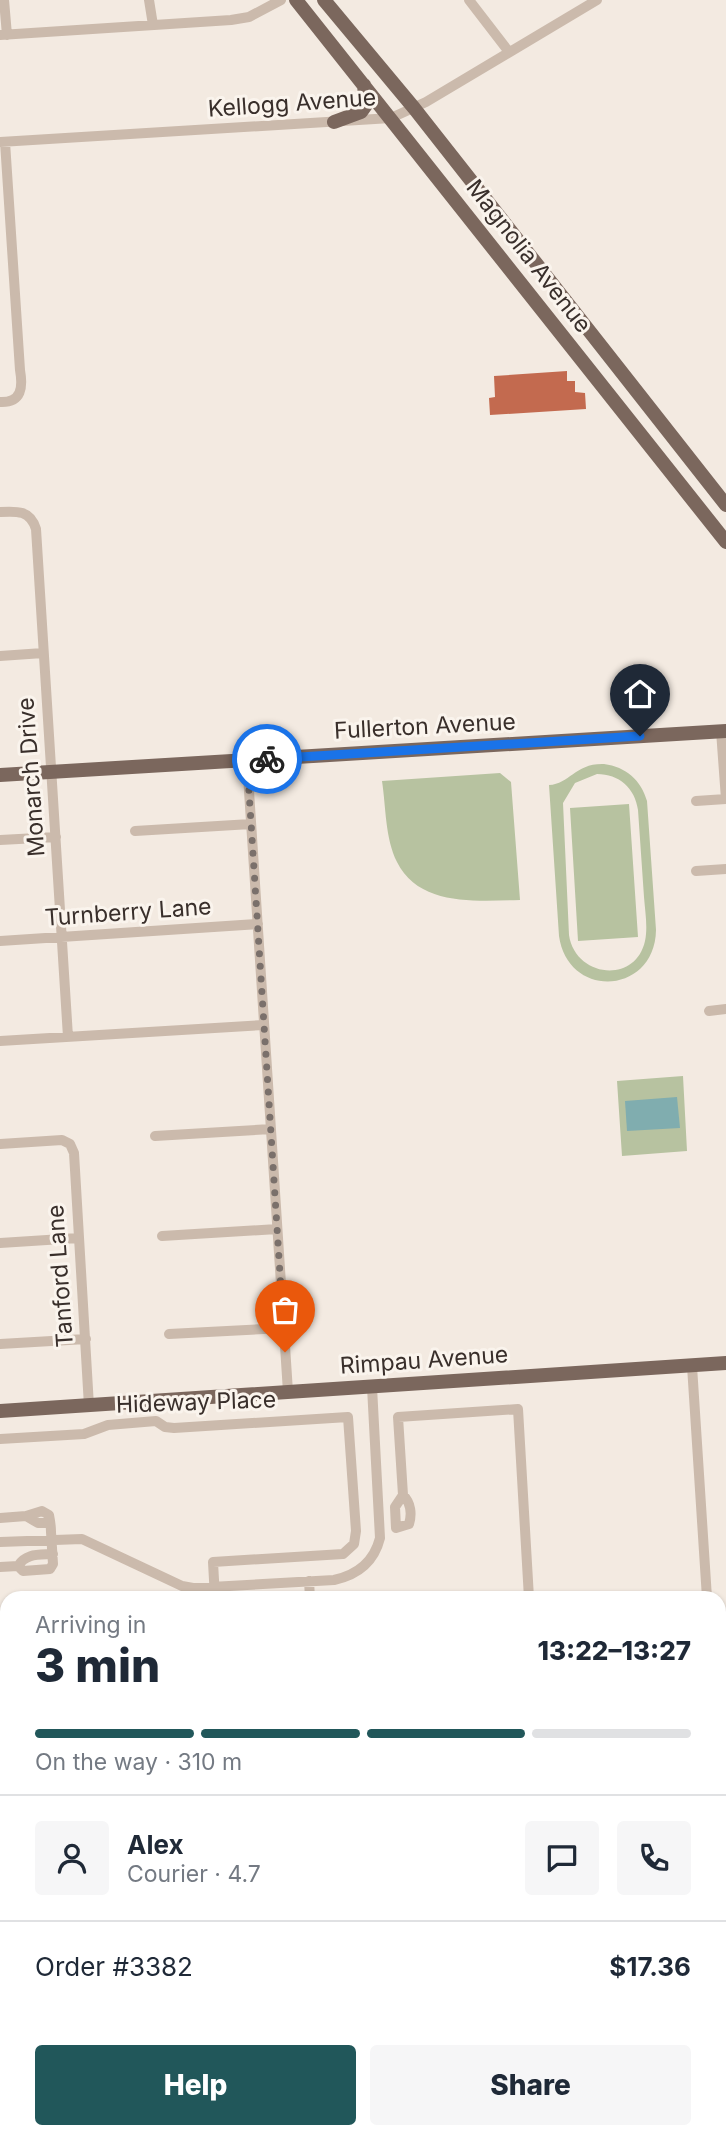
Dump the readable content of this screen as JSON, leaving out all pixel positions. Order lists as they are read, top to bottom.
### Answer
{
  "streets": {
    "main road": ["Magnolia Avenue", "Fullerton Avenue", "Rimpau Avenue"],
    "street": [
      "Kellogg Avenue",
      "Monarch Drive",
      "Turnberry Lane",
      "Tanford Lane",
      "Hideway Place"
    ]
  },
  "crossings": [
    ["Kellogg Avenue", "Magnolia Avenue"],
    ["Fullerton Avenue", "Monarch Drive"],
    ["Monarch Drive", "Turnberry Lane"],
    ["Tanford Lane", "Rimpau Avenue"]
  ],
  "page": {
    "heading": ["3 min", "Arriving in", "13:22–13:27"],
    "panel": [
      "Alex",
      "Courier · 4.7",
      "Order #3382",
      "$17.36"
    ],
    "bar": "On the way · 310 m",
    "buttons": ["Help", "Share"]
  }
}
